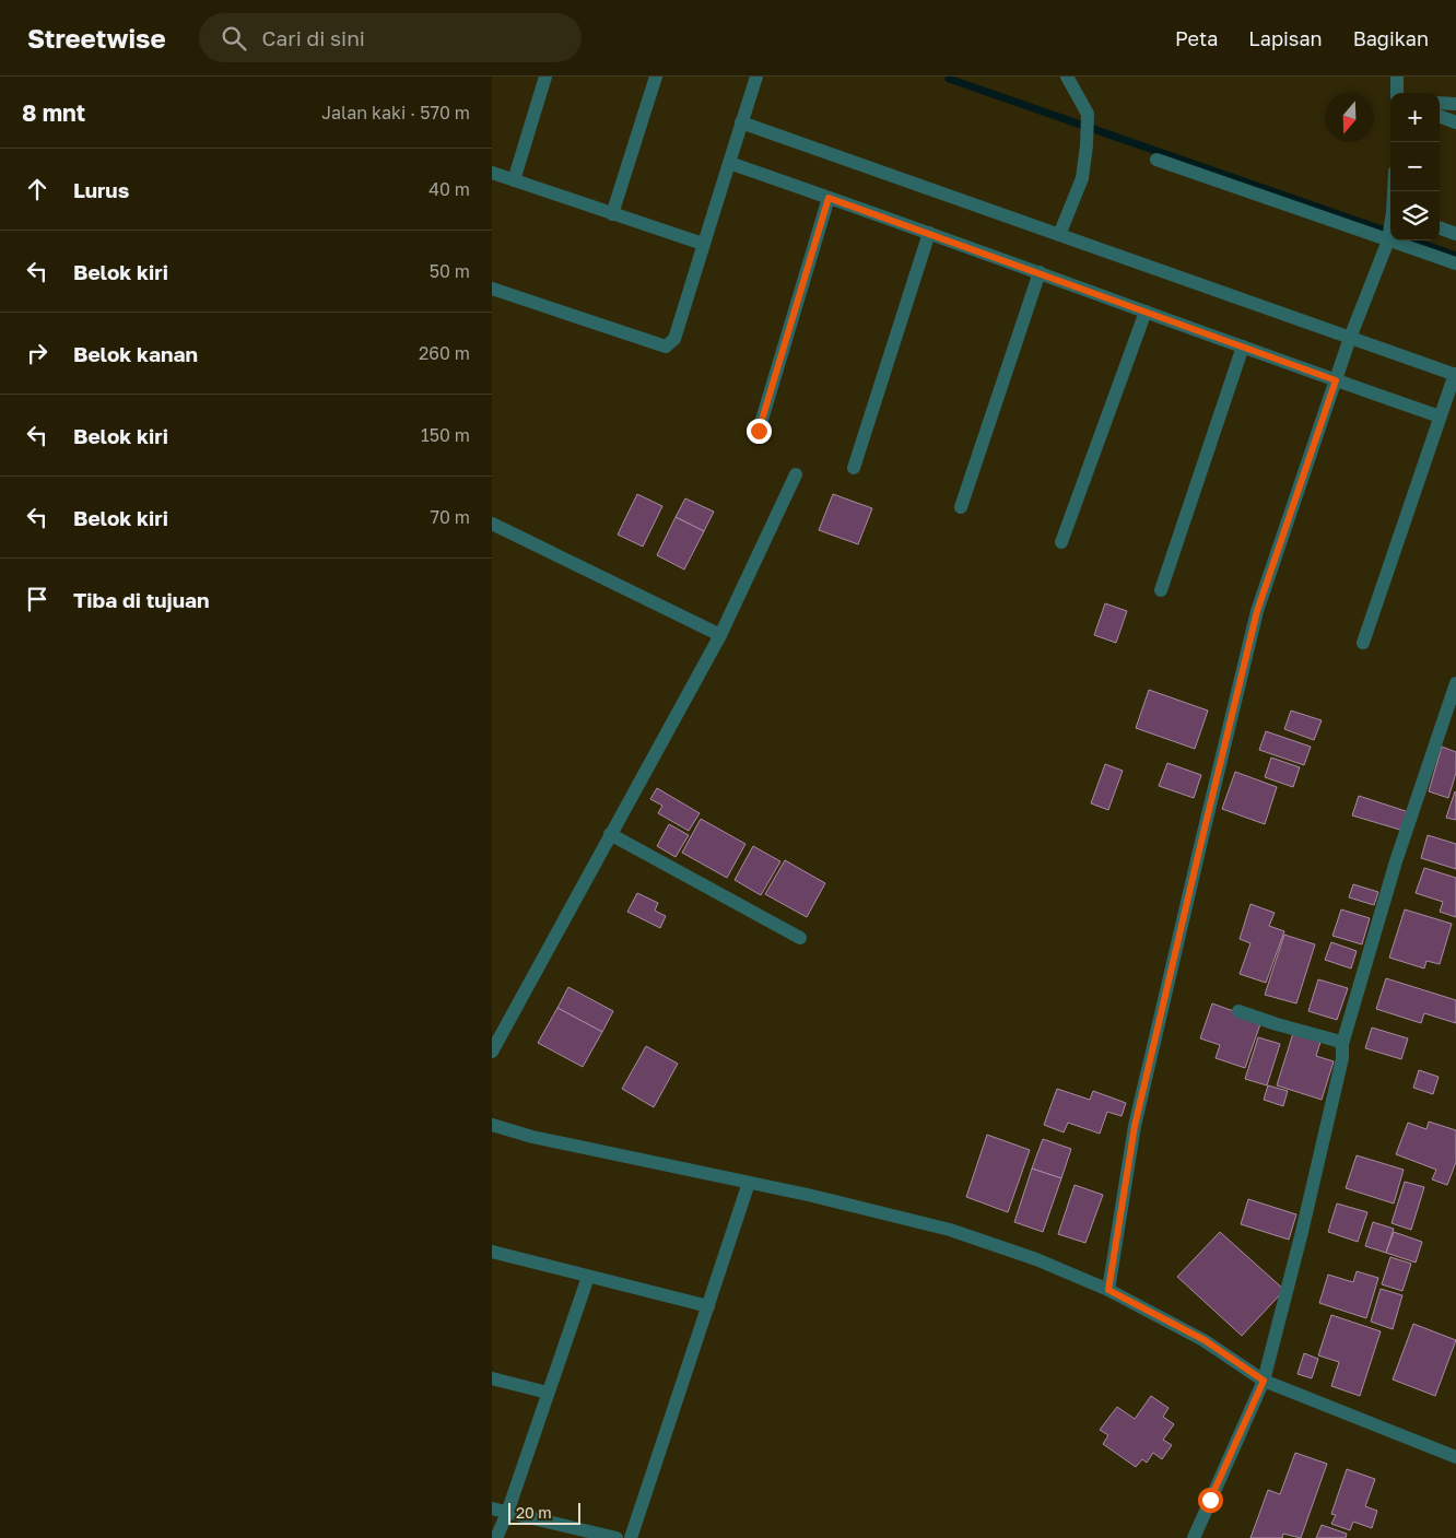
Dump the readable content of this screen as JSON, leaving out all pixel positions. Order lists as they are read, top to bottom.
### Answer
{
  "scale_bar": "20 m",
  "north": "bottom",
  "page": {
    "header": "Streetwise",
    "search": "Cari di sini",
    "nav": ["Peta", "Lapisan", "Bagikan"],
    "heading": ["8 mnt", "Jalan kaki · 570 m"],
    "map_buttons": ["+", "−"],
    "list": [
      ["Lurus", "40 m"],
      ["Belok kiri", "50 m"],
      ["Belok kanan", "260 m"],
      ["Belok kiri", "150 m"],
      ["Belok kiri", "70 m"],
      "Tiba di tujuan"
    ],
    "scale": "20 m"
  }
}
